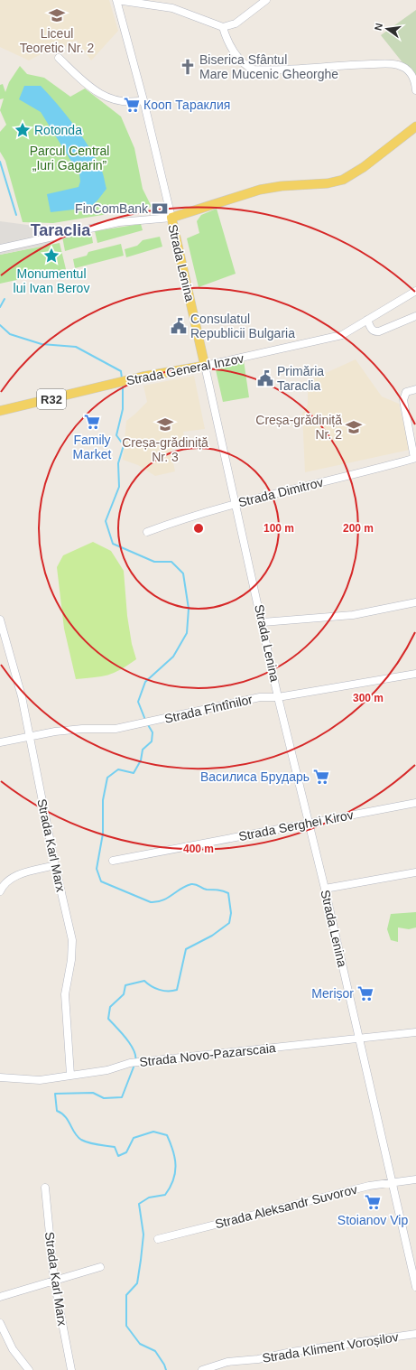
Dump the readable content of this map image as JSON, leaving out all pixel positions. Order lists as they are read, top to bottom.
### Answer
{
  "streets": {
    "main road": ["Strada Lenina", "Strada General Inzov", "R32"],
    "street": [
      "Strada Dimitrov",
      "Strada Fîntînilor",
      "Strada Serghei Kirov",
      "Strada Karl Marx",
      "Strada Novo-Pazarscaia",
      "Strada Aleksandr Suvorov",
      "Strada Kliment Voroșilov"
    ]
  },
  "crossings": [
    ["Strada Lenina", "Strada General Inzov"],
    ["Strada Lenina", "Strada Dimitrov"],
    ["Strada Lenina", "Strada Fîntînilor"],
    ["Strada Lenina", "Strada Serghei Kirov"],
    ["Strada Lenina", "Strada Novo-Pazarscaia"],
    ["Strada Lenina", "Strada Aleksandr Suvorov"],
    ["Strada Fîntînilor", "Strada Karl Marx"],
    ["Strada Karl Marx", "Strada Novo-Pazarscaia"]
  ],
  "districts": ["Taraclia"],
  "parks": ["Parcul Central „Iuri Gagarin”"],
  "places": {
    "school or university": ["Liceul Teoretic Nr. 2", "Creșa-grădiniță Nr. 3", "Creșa-grădiniță Nr. 2"],
    "church": ["Biserica Sfântul Mare Mucenic Gheorghe"],
    "supermarket": [
      "Кооп Тараклия",
      "Family Market",
      "Василиса Брударь",
      "Merișor",
      "Stoianov Vip"
    ],
    "place": ["Rotonda", "Monumentul lui Ivan Berov"],
    "bank": ["FinComBank"],
    "public building": ["Consulatul Republicii Bulgaria", "Primăria Taraclia"]
  },
  "north": "left",
  "rings": [
    "100 m",
    "200 m",
    "300 m",
    "400 m"
  ]
}
